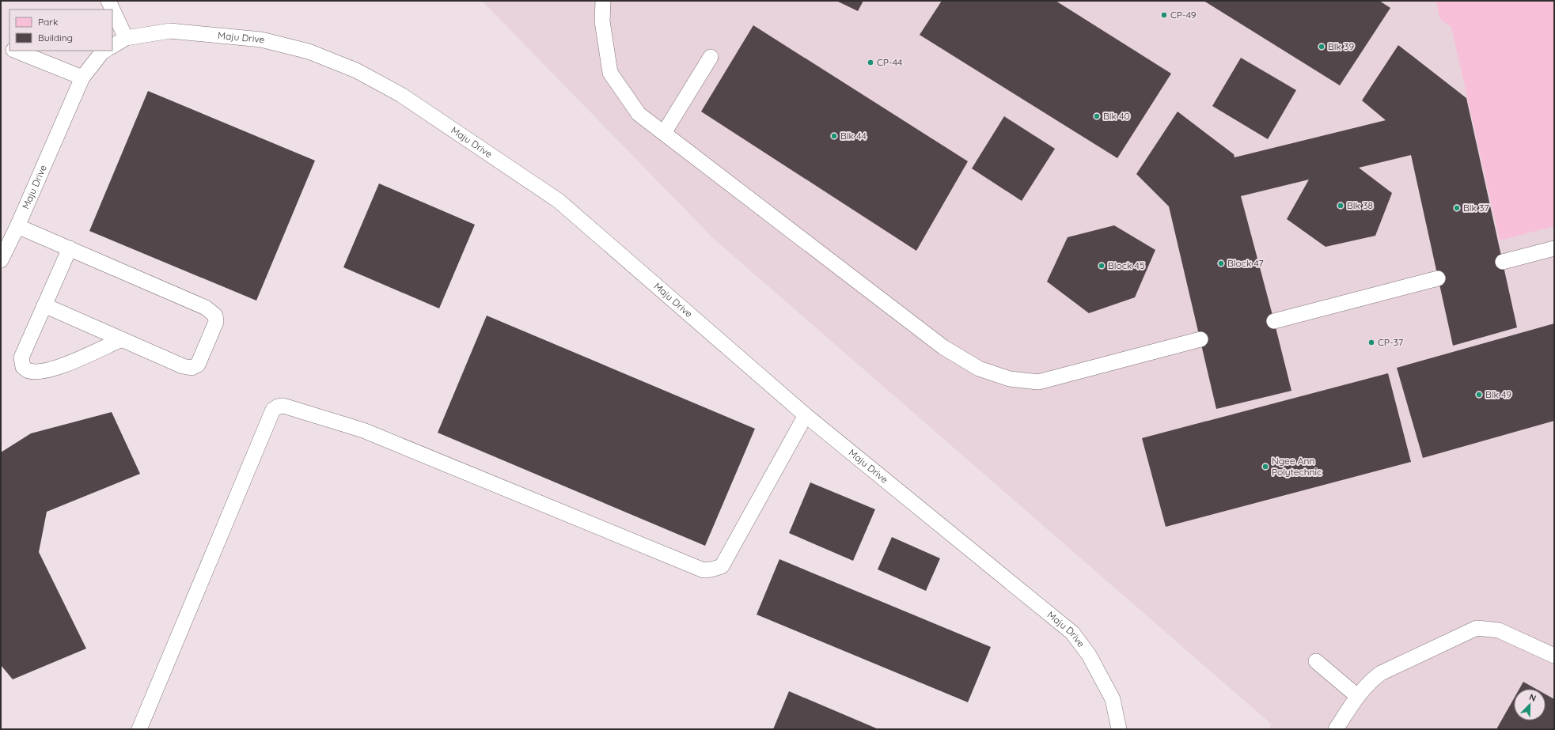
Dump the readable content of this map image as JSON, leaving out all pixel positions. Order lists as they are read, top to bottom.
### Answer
{
  "streets": {
    "lane": ["Maju Drive"]
  },
  "places": [
    "CP-49",
    "Blk 39",
    "CP-44",
    "Blk 40",
    "Blk 44",
    "Blk 38",
    "Blk 37",
    "Block 47",
    "Block 45",
    "CP-37",
    "Blk 49",
    "Ngee Ann Polytechnic"
  ],
  "legend": ["Park", "Building"],
  "north": "top right"
}
